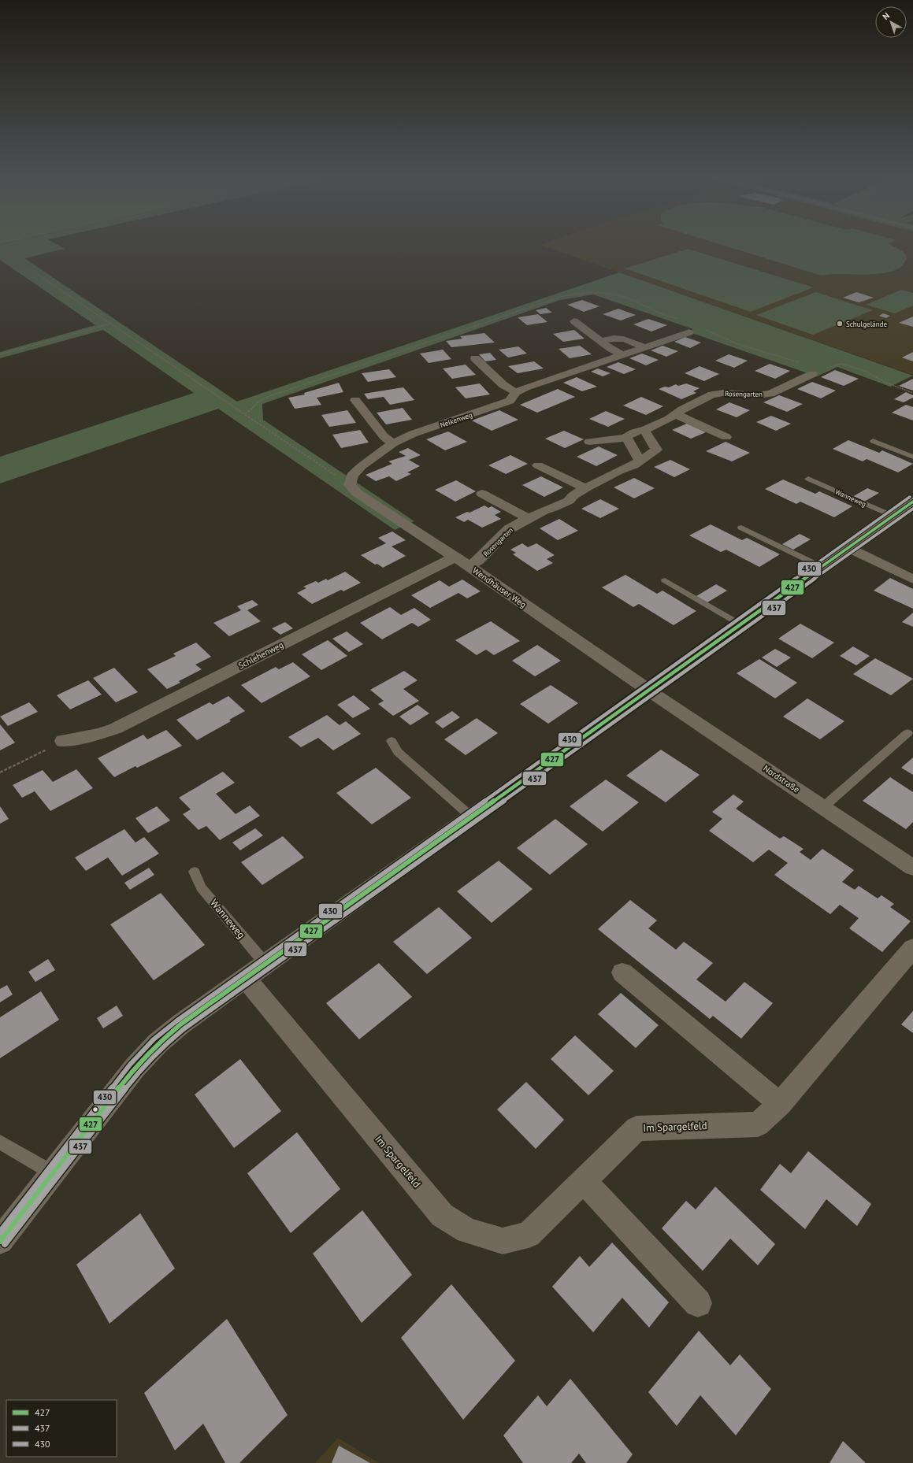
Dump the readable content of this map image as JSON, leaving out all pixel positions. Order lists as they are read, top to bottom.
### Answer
{
  "streets": {
    "street": [
      "Rosengarten",
      "Nelkenweg",
      "Wendhäuser Weg",
      "Schlehenweg",
      "Nordstraße",
      "Im Spargelfeld"
    ],
    "lane": ["Wanneweg"]
  },
  "crossings": [
    ["Rosengarten", "Wendhäuser Weg"],
    ["Nelkenweg", "Wendhäuser Weg"],
    ["Wendhäuser Weg", "Schlehenweg"],
    ["Wendhäuser Weg", "Nordstraße"]
  ],
  "places": ["Schulgelände"],
  "lines": ["transit line 430", "transit line 427", "transit line 437"],
  "legend": ["427", "437", "430"],
  "north": "top left"
}
